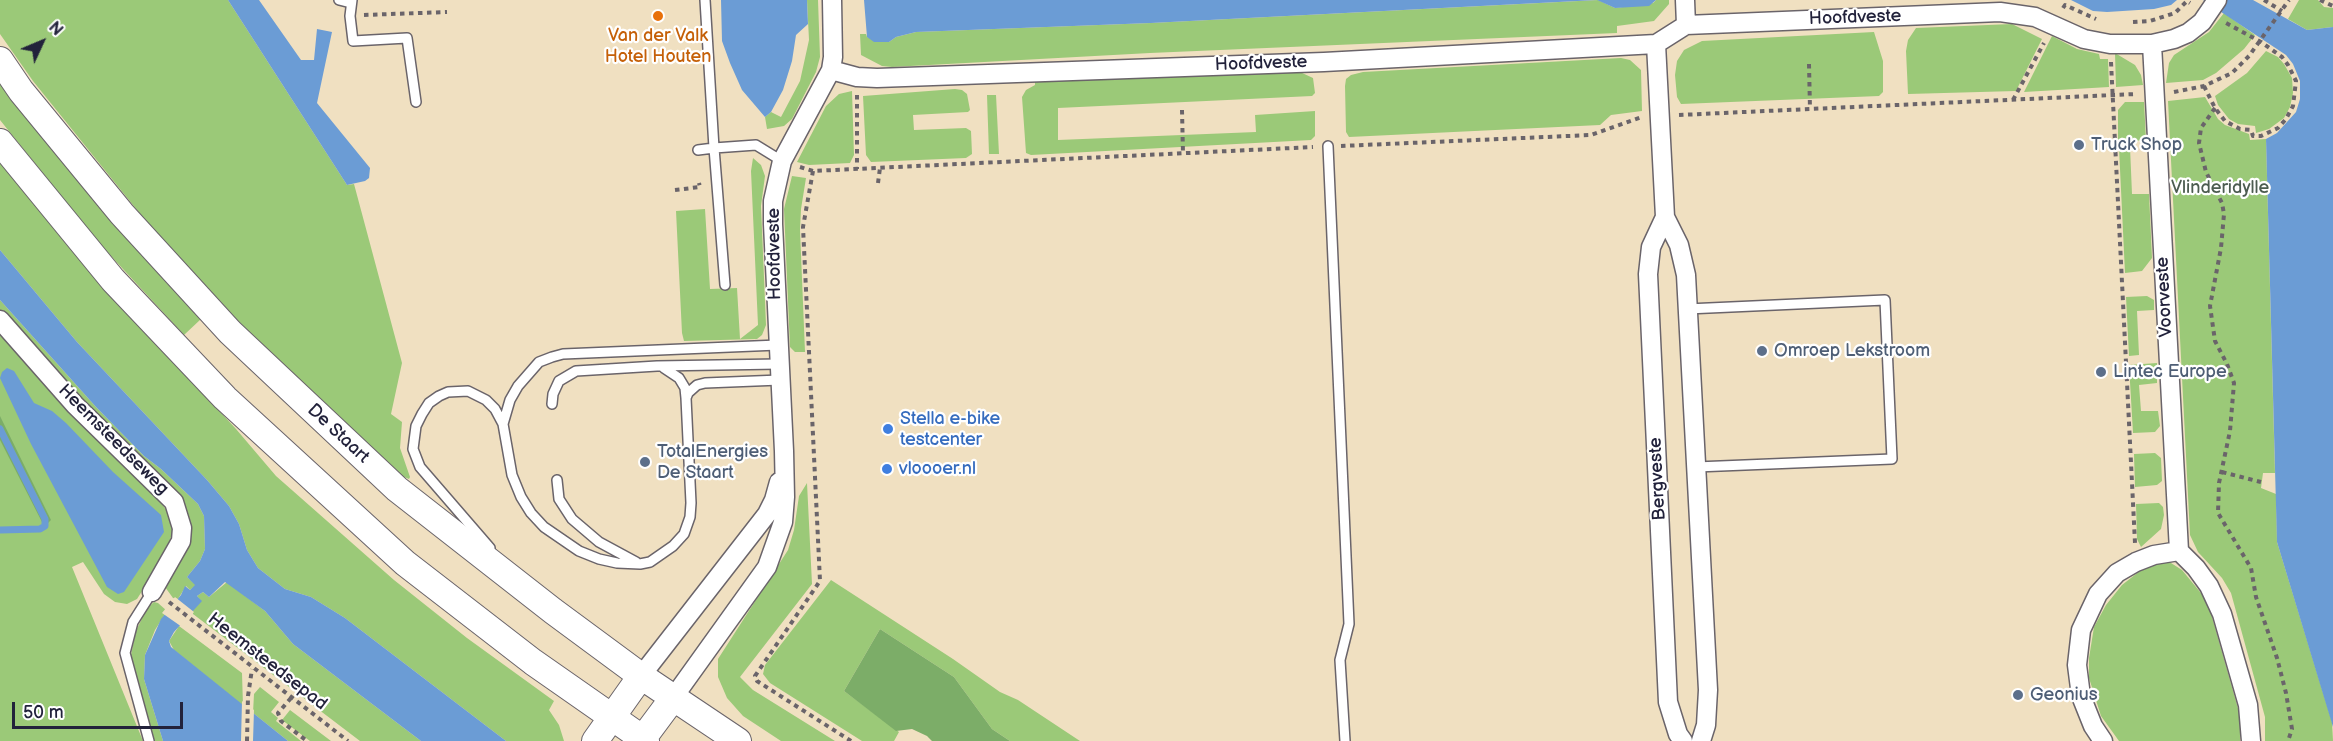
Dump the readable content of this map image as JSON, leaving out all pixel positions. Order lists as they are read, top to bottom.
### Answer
{
  "streets": {
    "main road": ["De Staart"],
    "street": [
      "Hoofdveste",
      "Voorveste",
      "Heemsteedseweg",
      "Bergveste"
    ],
    "path": ["Heemsteedsepad"]
  },
  "crossings": [
    ["Hoofdveste", "Voorveste"],
    ["Hoofdveste", "De Staart"],
    ["Hoofdveste", "Bergveste"]
  ],
  "parks": ["Vlinderidylle"],
  "places": [
    "Van der Valk Hotel Houten",
    "Truck Shop",
    "Omroep Lekstroom",
    "Lintec Europe",
    "Stella e-bike testcenter",
    "TotalEnergies De Staart",
    "vloooer.nl",
    "Geonius"
  ],
  "scale_bar": "50 m",
  "north": "top right"
}
